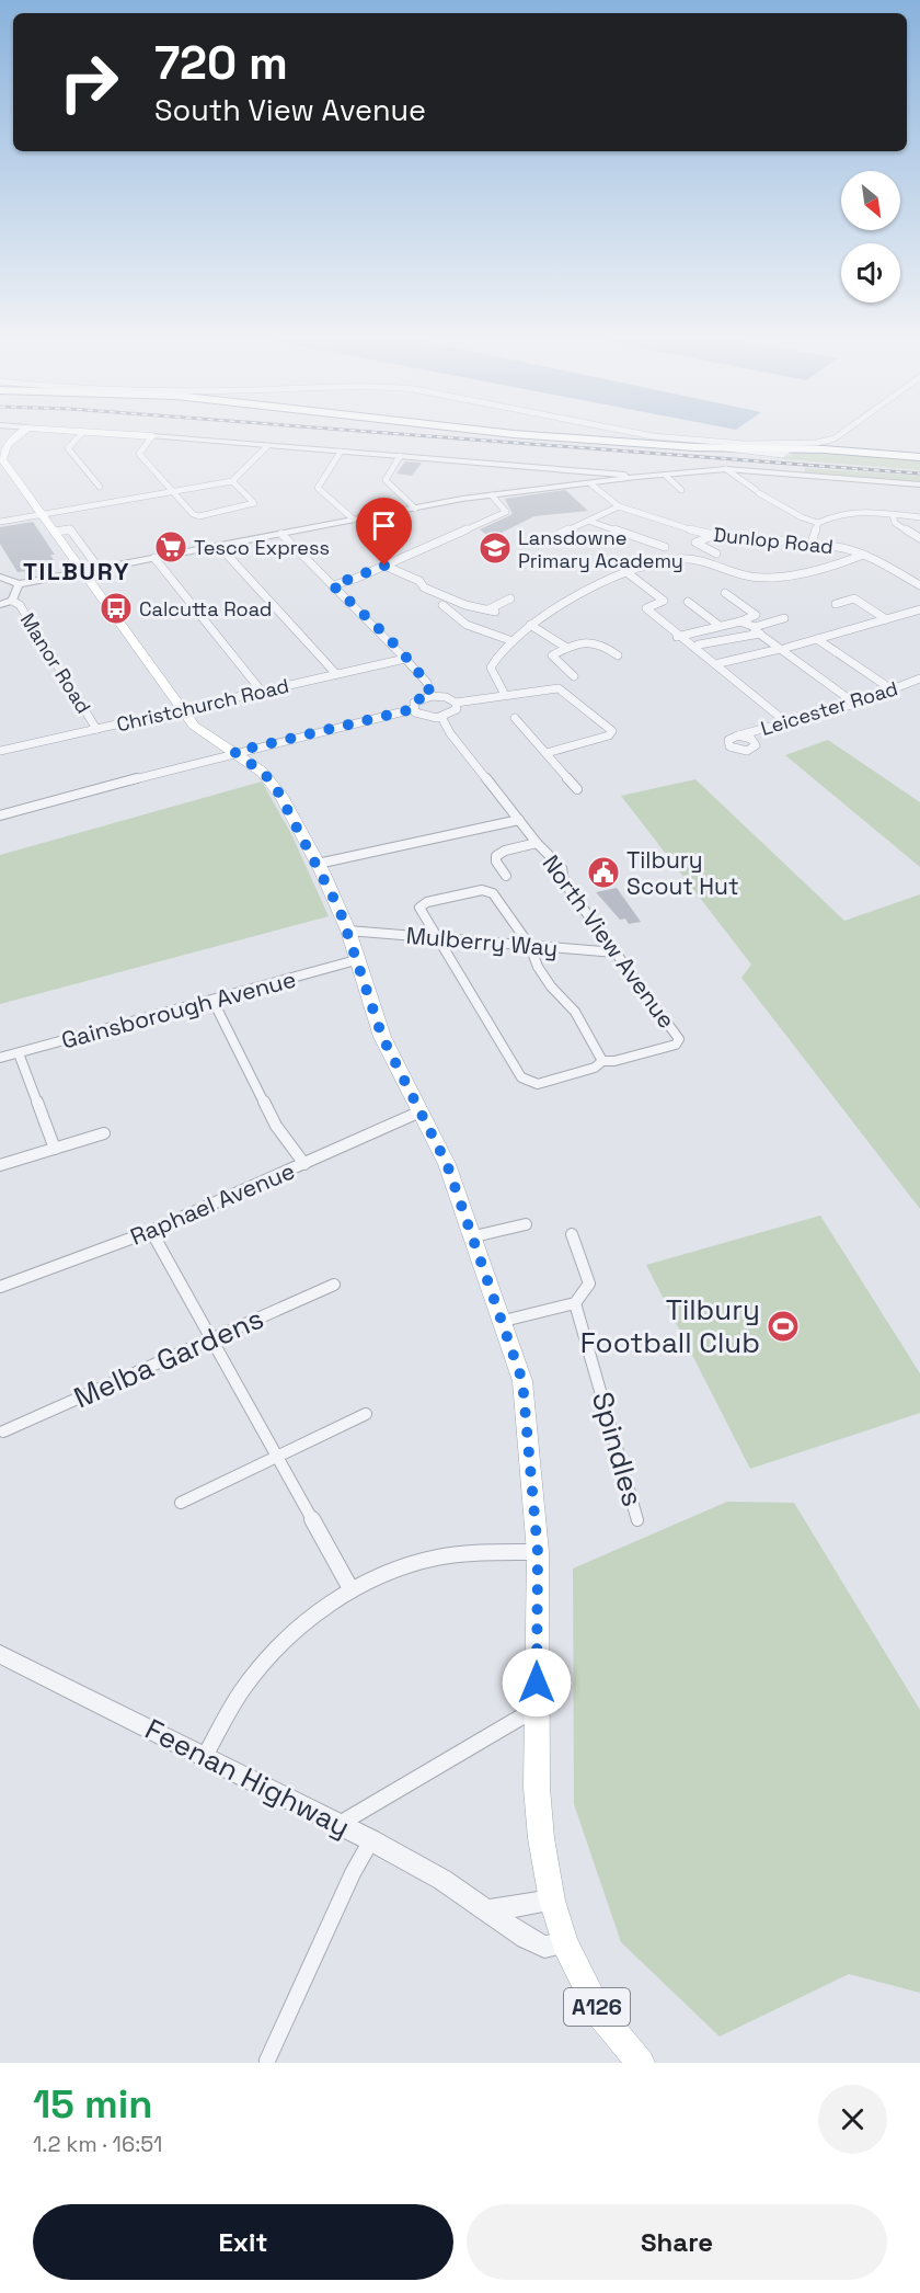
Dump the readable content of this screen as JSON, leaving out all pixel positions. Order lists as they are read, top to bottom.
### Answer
{
  "streets": {
    "main road": ["A126"],
    "street": [
      "Dunlop Road",
      "Manor Road",
      "Christchurch Road",
      "Leicester Road",
      "Mulberry Way",
      "North View Avenue",
      "Gainsborough Avenue",
      "Raphael Avenue",
      "Melba Gardens",
      "Spindles",
      "Feenan Highway"
    ]
  },
  "crossings": [
    ["Manor Road", "Christchurch Road"],
    ["Christchurch Road", "A126"],
    ["Mulberry Way", "North View Avenue"],
    ["Mulberry Way", "A126"],
    ["Gainsborough Avenue", "A126"],
    ["Raphael Avenue", "A126"],
    ["Feenan Highway", "A126"]
  ],
  "districts": ["TILBURY"],
  "places": {
    "supermarket": ["Tesco Express"],
    "school or university": ["Lansdowne Primary Academy"],
    "bus stop": ["Calcutta Road"],
    "public building": ["Tilbury Scout Hut"],
    "sports": ["Tilbury Football Club"]
  },
  "north": "bottom right",
  "page": {
    "turn": ["720 m", "South View Avenue"],
    "heading": ["15 min", "1.2 km · 16:51"],
    "buttons": ["Exit", "Share"]
  }
}
